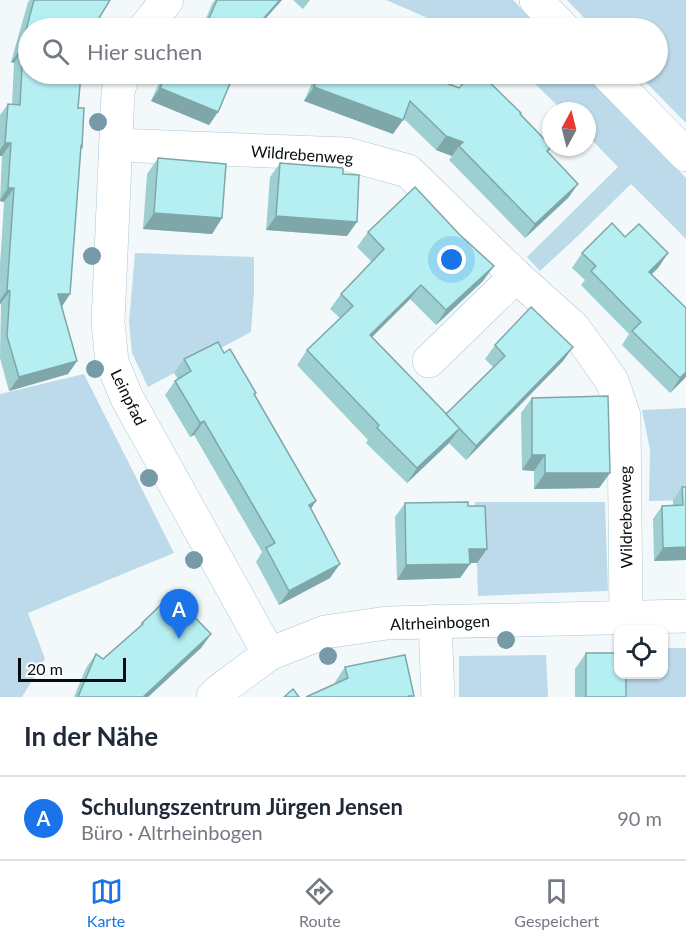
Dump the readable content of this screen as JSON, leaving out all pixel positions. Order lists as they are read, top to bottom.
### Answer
{
  "streets": {
    "street": ["Wildrebenweg", "Leinpfad", "Altrheinbogen"]
  },
  "crossings": [
    ["Wildrebenweg", "Leinpfad"],
    ["Wildrebenweg", "Altrheinbogen"],
    ["Leinpfad", "Altrheinbogen"]
  ],
  "scale_bar": "20 m",
  "north": "top",
  "page": {
    "search": "Hier suchen",
    "pins": "A",
    "scale": "20 m",
    "heading": "In der Nähe",
    "list": [
      {
        "mark": "A",
        "name": "Schulungszentrum Jürgen Jensen",
        "note": "Büro · Altrheinbogen",
        "value": "90 m"
      }
    ],
    "nav": ["Karte", "Route", "Gespeichert"]
  }
}
